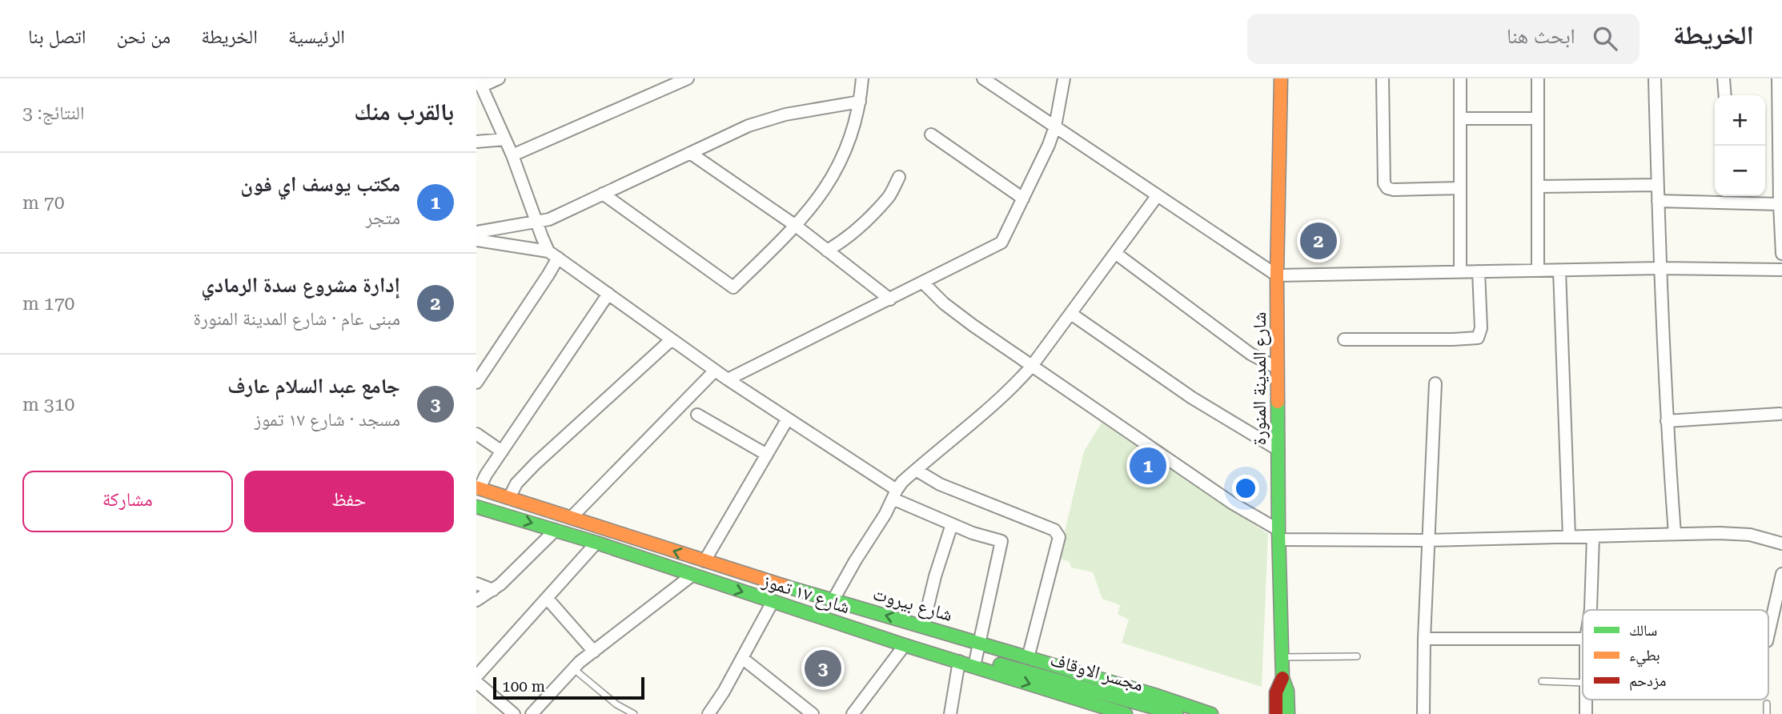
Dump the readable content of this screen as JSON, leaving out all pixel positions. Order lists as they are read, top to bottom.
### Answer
{
  "streets": {
    "main road": [
      "شارع المدينة المنورة",
      "شارع ١٧ تموز",
      "شارع بيروت",
      "مجسر الاوقاف"
    ]
  },
  "crossings": [
    ["شارع ١٧ تموز", "مجسر الاوقاف"],
    ["شارع بيروت", "مجسر الاوقاف"]
  ],
  "one_way": ["شارع ١٧ تموز"],
  "legend": ["سالك", "بطيء", "مزدحم"],
  "scale_bar": "100 m",
  "page": {
    "header": "الخريطة",
    "search": "ابحث هنا",
    "nav": [
      "الرئيسية",
      "الخريطة",
      "من نحن",
      "اتصل بنا"
    ],
    "heading": ["بالقرب منك", "النتائج: 3"],
    "map_buttons": ["+", "−"],
    "list": [
      {
        "mark": "1",
        "name": "مكتب يوسف اي فون",
        "note": "متجر",
        "value": "70 m"
      },
      {
        "mark": "2",
        "name": "إدارة مشروع سدة الرمادي",
        "note": "مبنى عام · شارع المدينة المنورة",
        "value": "170 m"
      },
      {
        "mark": "3",
        "name": "جامع عبد السلام عارف",
        "note": "مسجد · شارع ١٧ تموز",
        "value": "310 m"
      }
    ],
    "pins": ["2", "1", "3"],
    "buttons": ["حفظ", "مشاركة"],
    "scale": "100 m"
  }
}
